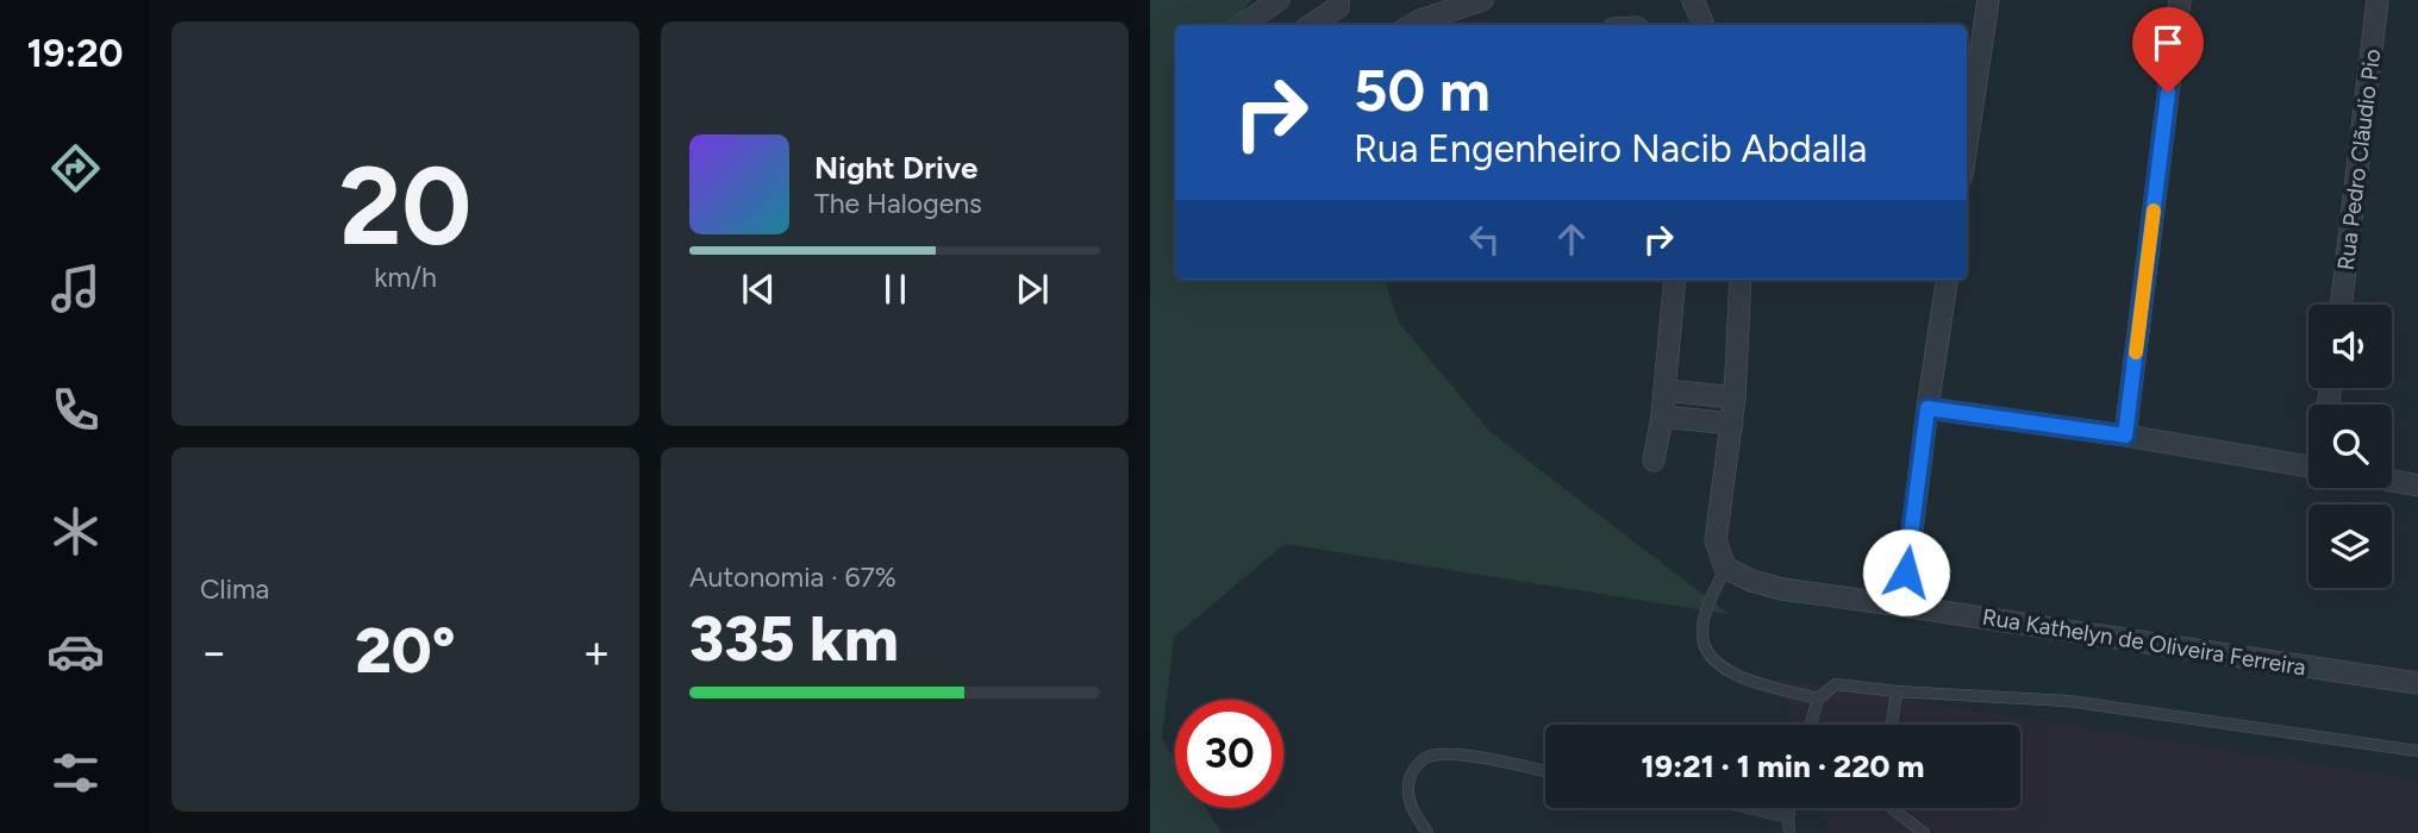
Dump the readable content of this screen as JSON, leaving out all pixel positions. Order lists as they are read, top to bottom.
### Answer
{
  "streets": {
    "street": ["Rua Pedro Clãudio Pio", "Rua Kathelyn de Oliveira Ferreira"]
  },
  "page": {
    "tabs": "19:20",
    "tile": [
      ["20", "km/h"],
      "Clima",
      ["Autonomia · 67%", "335 km"]
    ],
    "turn": ["50 m", "Rua Engenheiro Nacib Abdalla"],
    "song": ["Night Drive", "The Halogens"],
    "heat": ["−", "20°", "+"],
    "limit": "30",
    "trip": "19:21 · 1 min · 220 m"
  }
}
